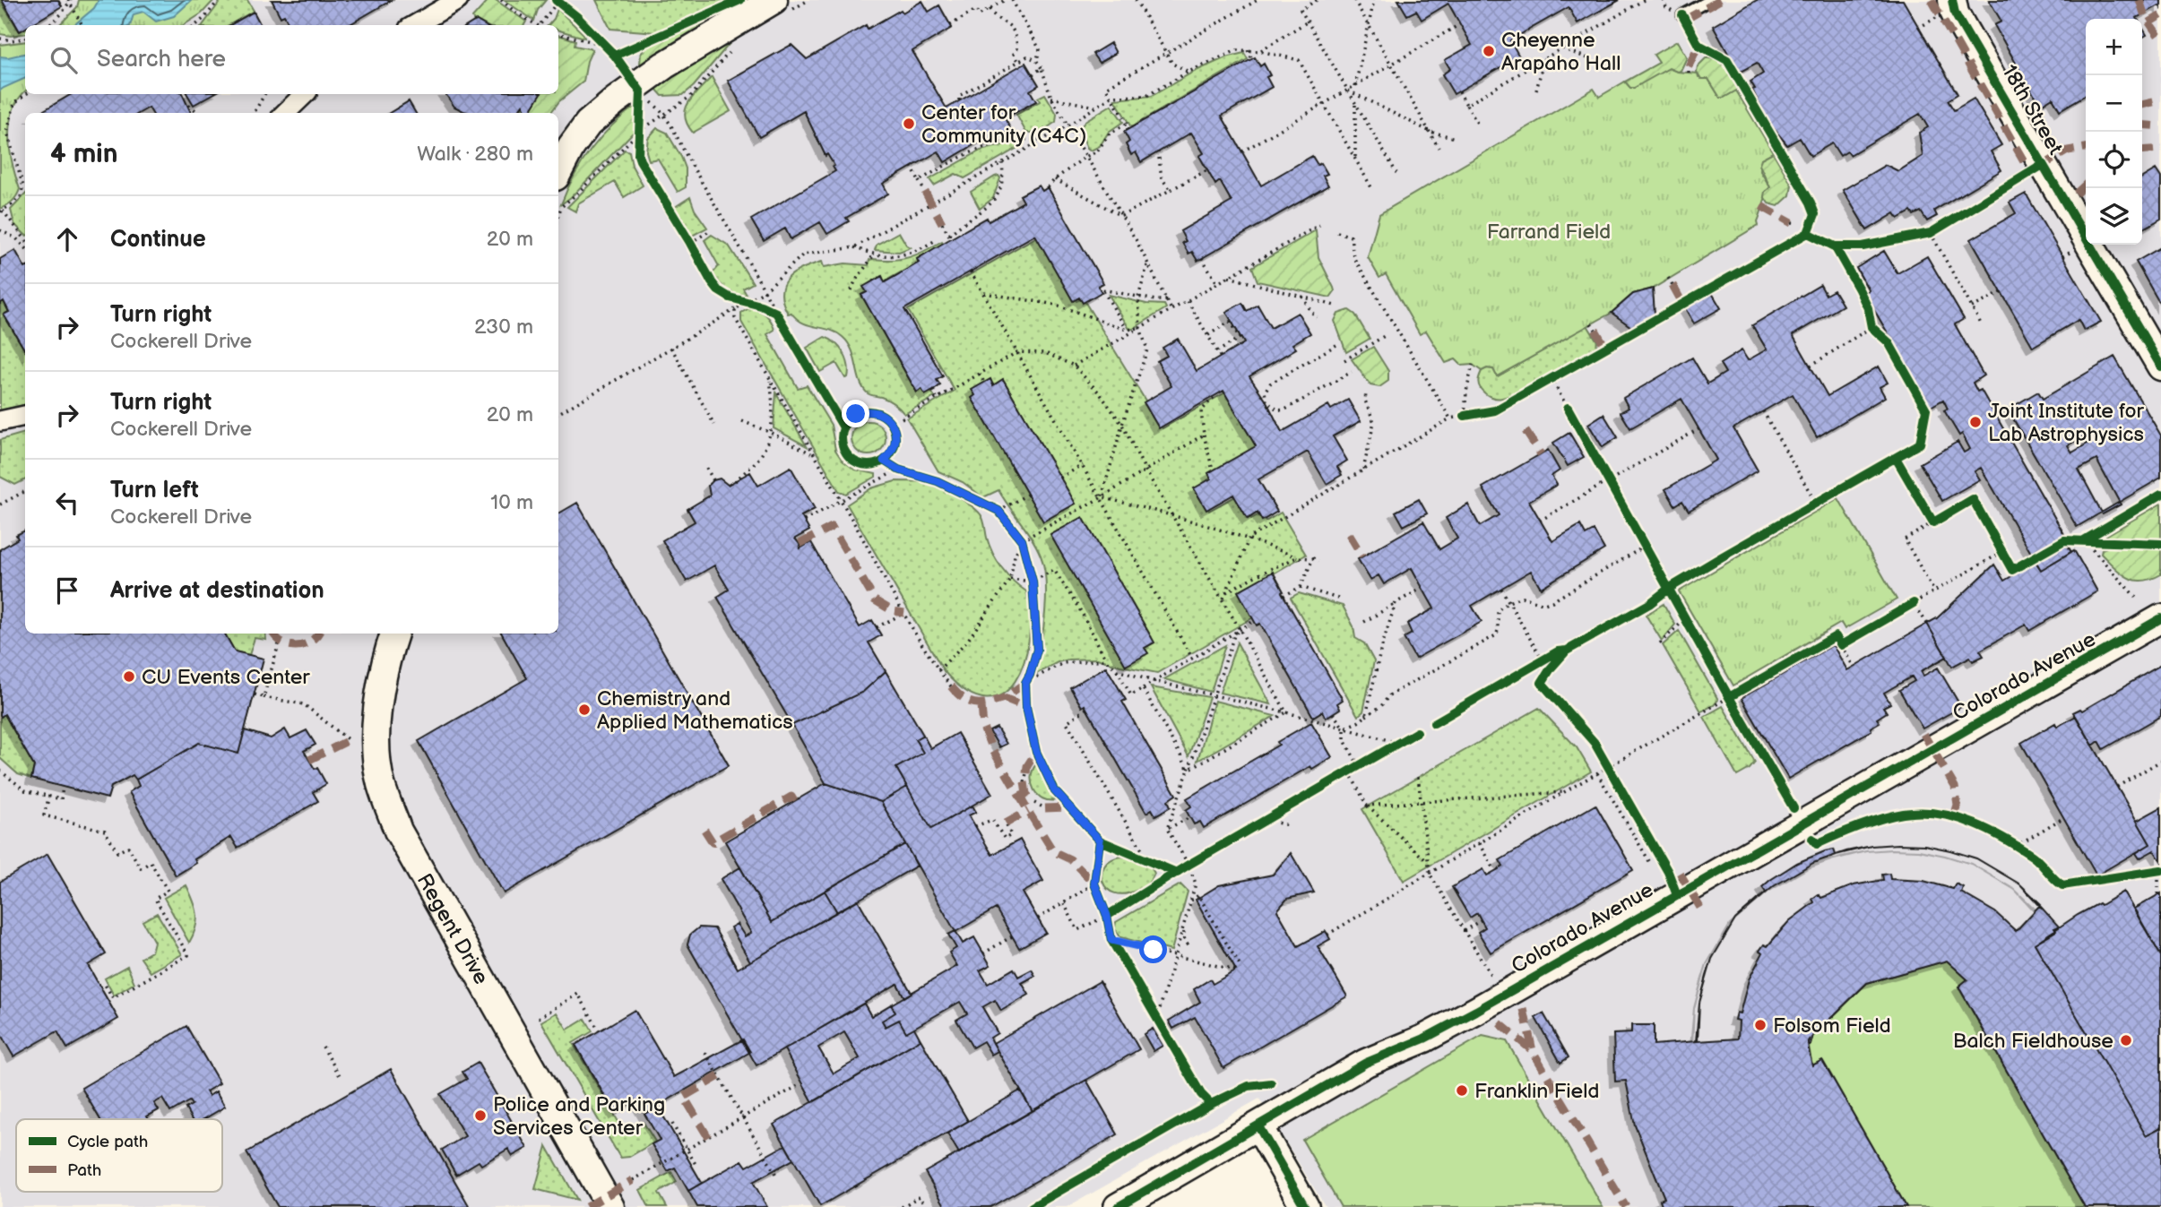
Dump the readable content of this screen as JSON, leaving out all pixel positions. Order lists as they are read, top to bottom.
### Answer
{
  "streets": {
    "street": ["18th Street", "Colorado Avenue", "Regent Drive"]
  },
  "parks": ["Farrand Field"],
  "places": [
    "Cheyenne Arapaho Hall",
    "Center for Community (C4C)",
    "Joint Institute for Lab Astrophysics",
    "CU Events Center",
    "Chemistry and Applied Mathematics",
    "Folsom Field",
    "Balch Fieldhouse",
    "Franklin Field",
    "Police and Parking Services Center"
  ],
  "legend": ["Cycle path", "Path"],
  "page": {
    "map_buttons": ["+", "−"],
    "search": "Search here",
    "heading": ["4 min", "Walk · 280 m"],
    "list": [
      ["Continue", "20 m"],
      ["Turn right", "Cockerell Drive", "230 m"],
      ["Turn right", "Cockerell Drive", "20 m"],
      ["Turn left", "Cockerell Drive", "10 m"],
      "Arrive at destination"
    ]
  }
}
